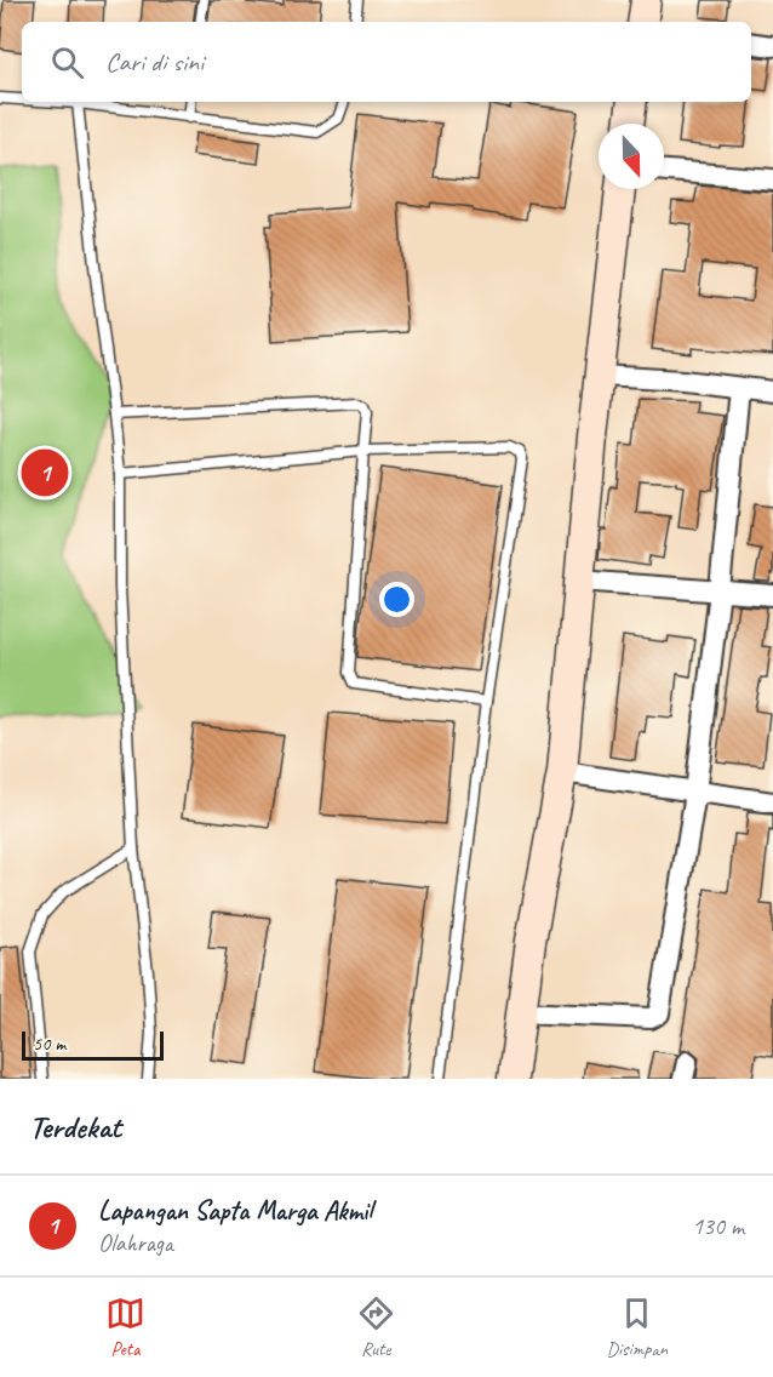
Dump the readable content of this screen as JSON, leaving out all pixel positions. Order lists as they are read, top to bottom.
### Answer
{
  "scale_bar": "50 m",
  "north": "bottom",
  "page": {
    "search": "Cari di sini",
    "pins": "1",
    "scale": "50 m",
    "heading": "Terdekat",
    "list": [
      {
        "mark": "1",
        "name": "Lapangan Sapta Marga Akmil",
        "note": "Olahraga",
        "value": "130 m"
      }
    ],
    "nav": ["Peta", "Rute", "Disimpan"]
  }
}
